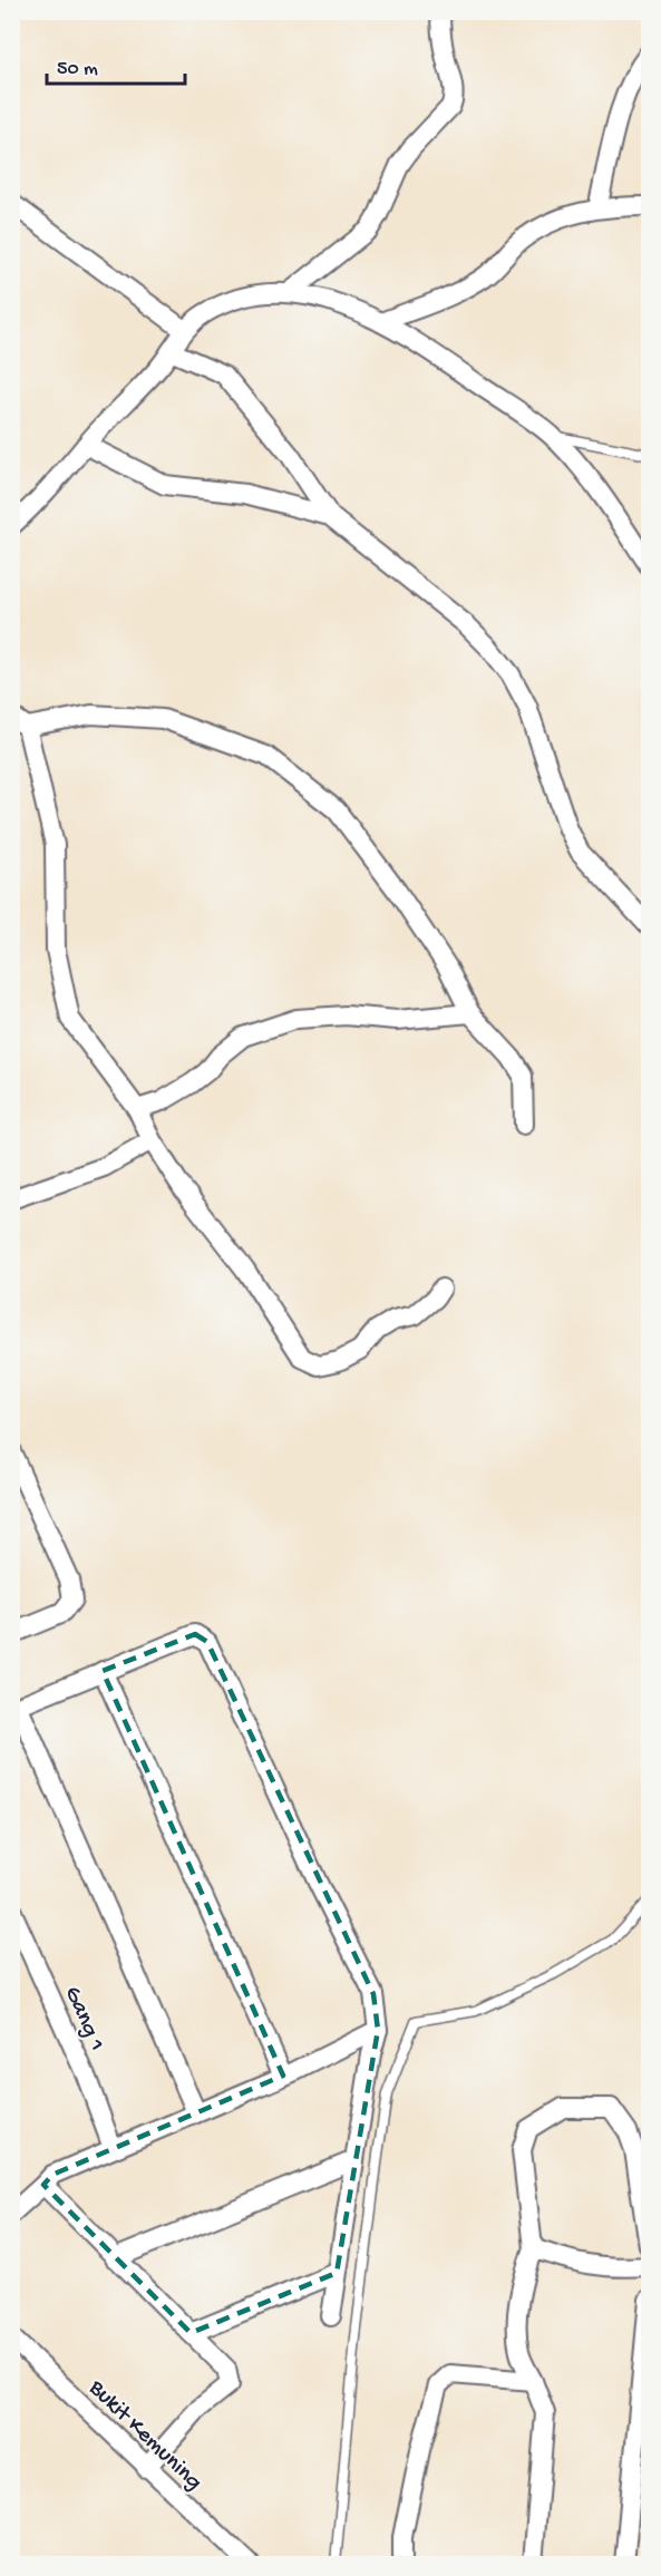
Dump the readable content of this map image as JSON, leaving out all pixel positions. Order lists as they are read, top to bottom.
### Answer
{
  "streets": {
    "street": ["Gang 1", "Bukit Kemuning"]
  },
  "scale_bar": "50 m"
}
